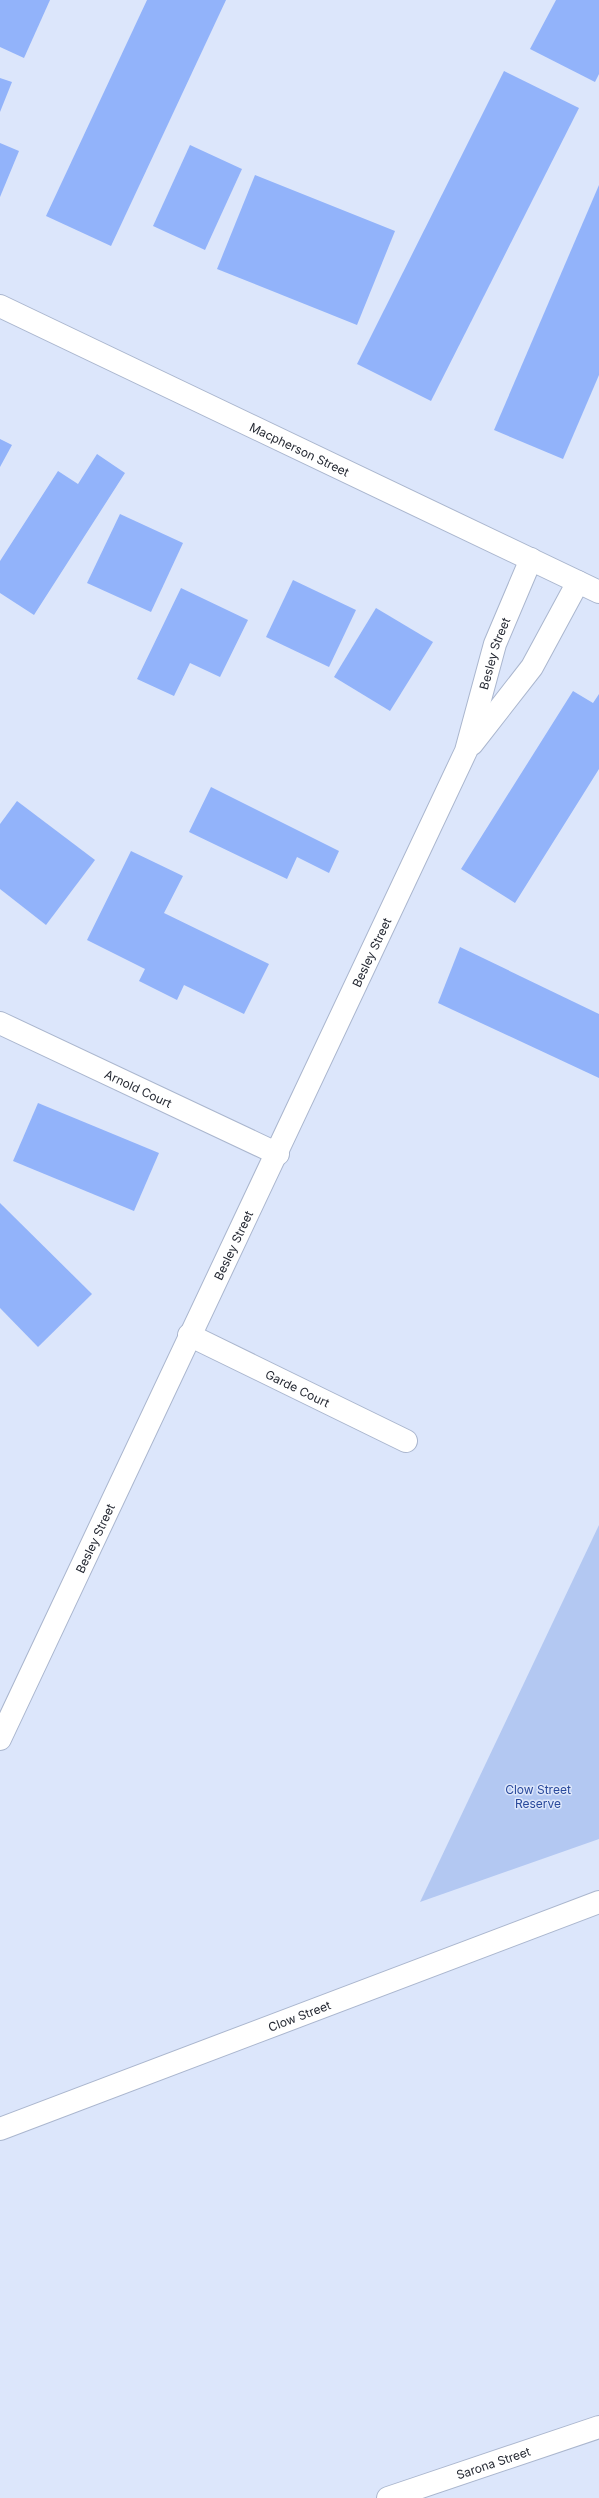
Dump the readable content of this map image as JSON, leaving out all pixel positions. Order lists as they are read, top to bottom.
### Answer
{
  "streets": {
    "street": [
      "Macpherson Street",
      "Besley Street",
      "Arnold Court",
      "Garde Court",
      "Clow Street",
      "Sarona Street"
    ]
  },
  "crossings": [
    ["Macpherson Street", "Besley Street"],
    ["Besley Street", "Arnold Court"],
    ["Besley Street", "Garde Court"]
  ],
  "parks": ["Clow Street Reserve"]
}
